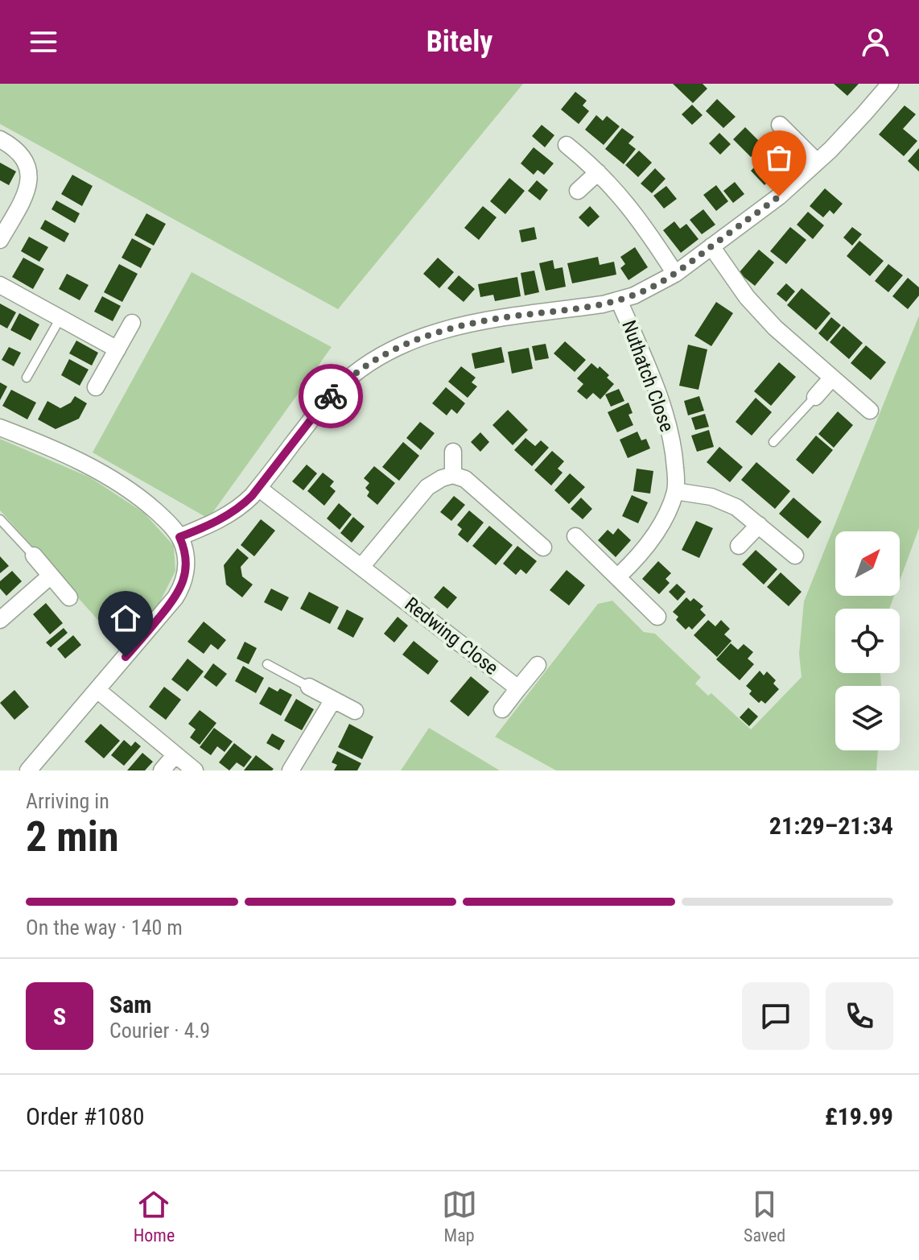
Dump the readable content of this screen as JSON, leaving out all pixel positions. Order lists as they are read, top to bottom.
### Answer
{
  "streets": {
    "street": ["Nuthatch Close", "Redwing Close"]
  },
  "north": "top right",
  "page": {
    "header": "Bitely",
    "heading": ["2 min", "Arriving in", "21:29–21:34"],
    "panel": [
      "Sam",
      "Courier · 4.9",
      "Order #1080",
      "£19.99"
    ],
    "bar": "On the way · 140 m",
    "round": "S",
    "tabs": ["Home", "Map", "Saved"]
  }
}
